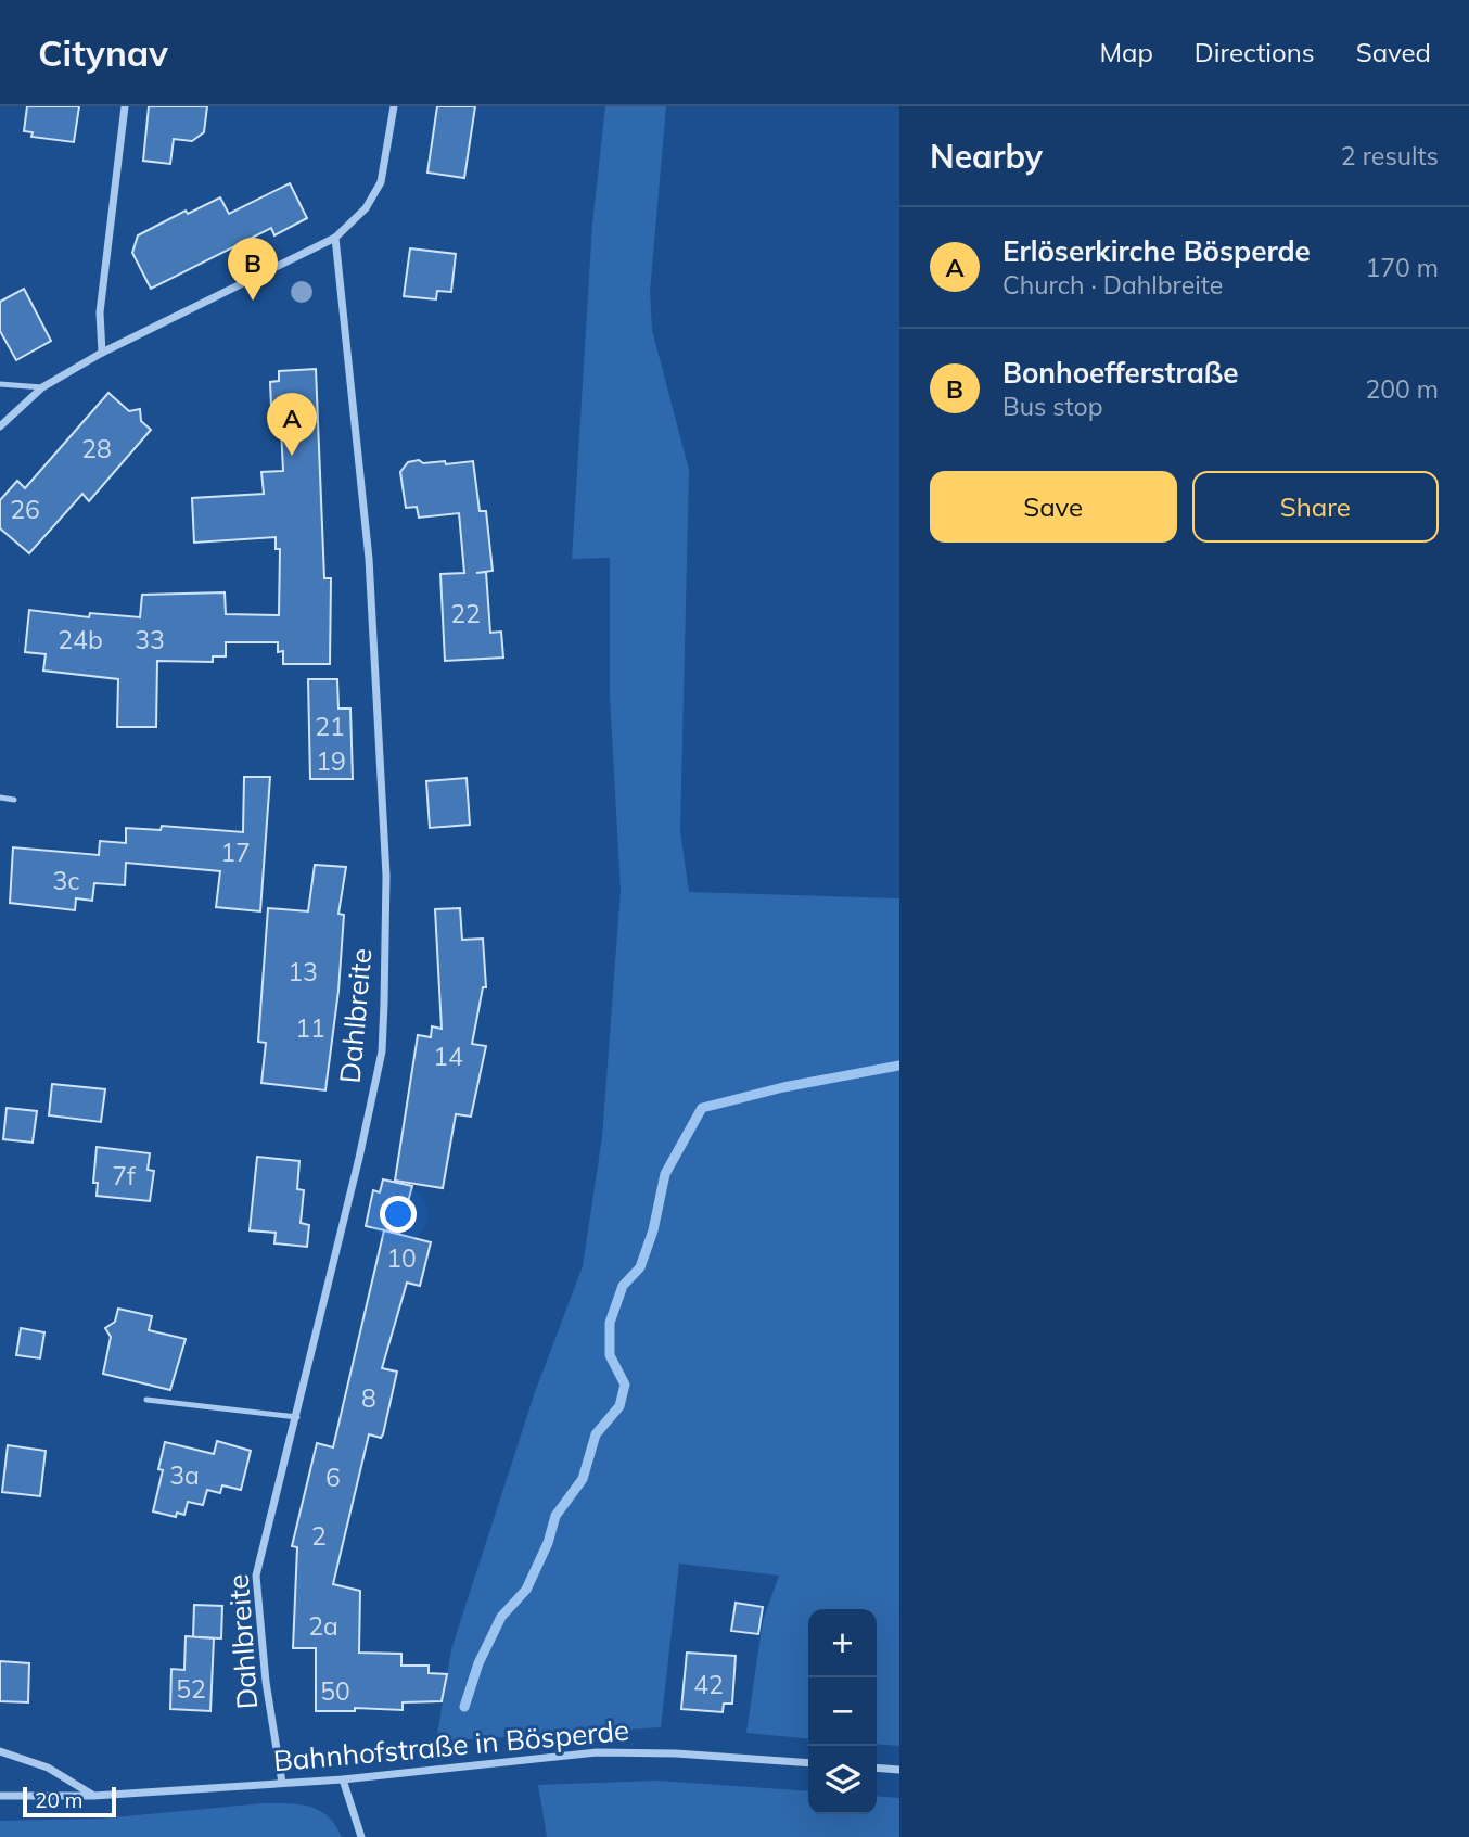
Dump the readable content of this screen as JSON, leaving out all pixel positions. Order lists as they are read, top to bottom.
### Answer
{
  "streets": {
    "street": ["Dahlbreite", "Bahnhofstraße in Bösperde"]
  },
  "crossings": [
    ["Dahlbreite", "Bahnhofstraße in Bösperde"]
  ],
  "house_numbers": [
    "28",
    "26",
    "22",
    "24b",
    "33",
    "21",
    "19",
    "17",
    "3c",
    "13",
    "11",
    "14",
    "7f",
    "10",
    "8",
    "3a",
    "6",
    "2",
    "2a",
    "42",
    "52",
    "50"
  ],
  "scale_bar": "20 m",
  "page": {
    "header": "Citynav",
    "nav": ["Map", "Directions", "Saved"],
    "heading": ["Nearby", "2 results"],
    "list": [
      {
        "mark": "A",
        "name": "Erlöserkirche Bösperde",
        "note": "Church · Dahlbreite",
        "value": "170 m"
      },
      {
        "mark": "B",
        "name": "Bonhoefferstraße",
        "note": "Bus stop",
        "value": "200 m"
      }
    ],
    "pins": ["B", "A"],
    "buttons": ["Save", "Share"],
    "map_buttons": ["+", "−"],
    "scale": "20 m"
  }
}
